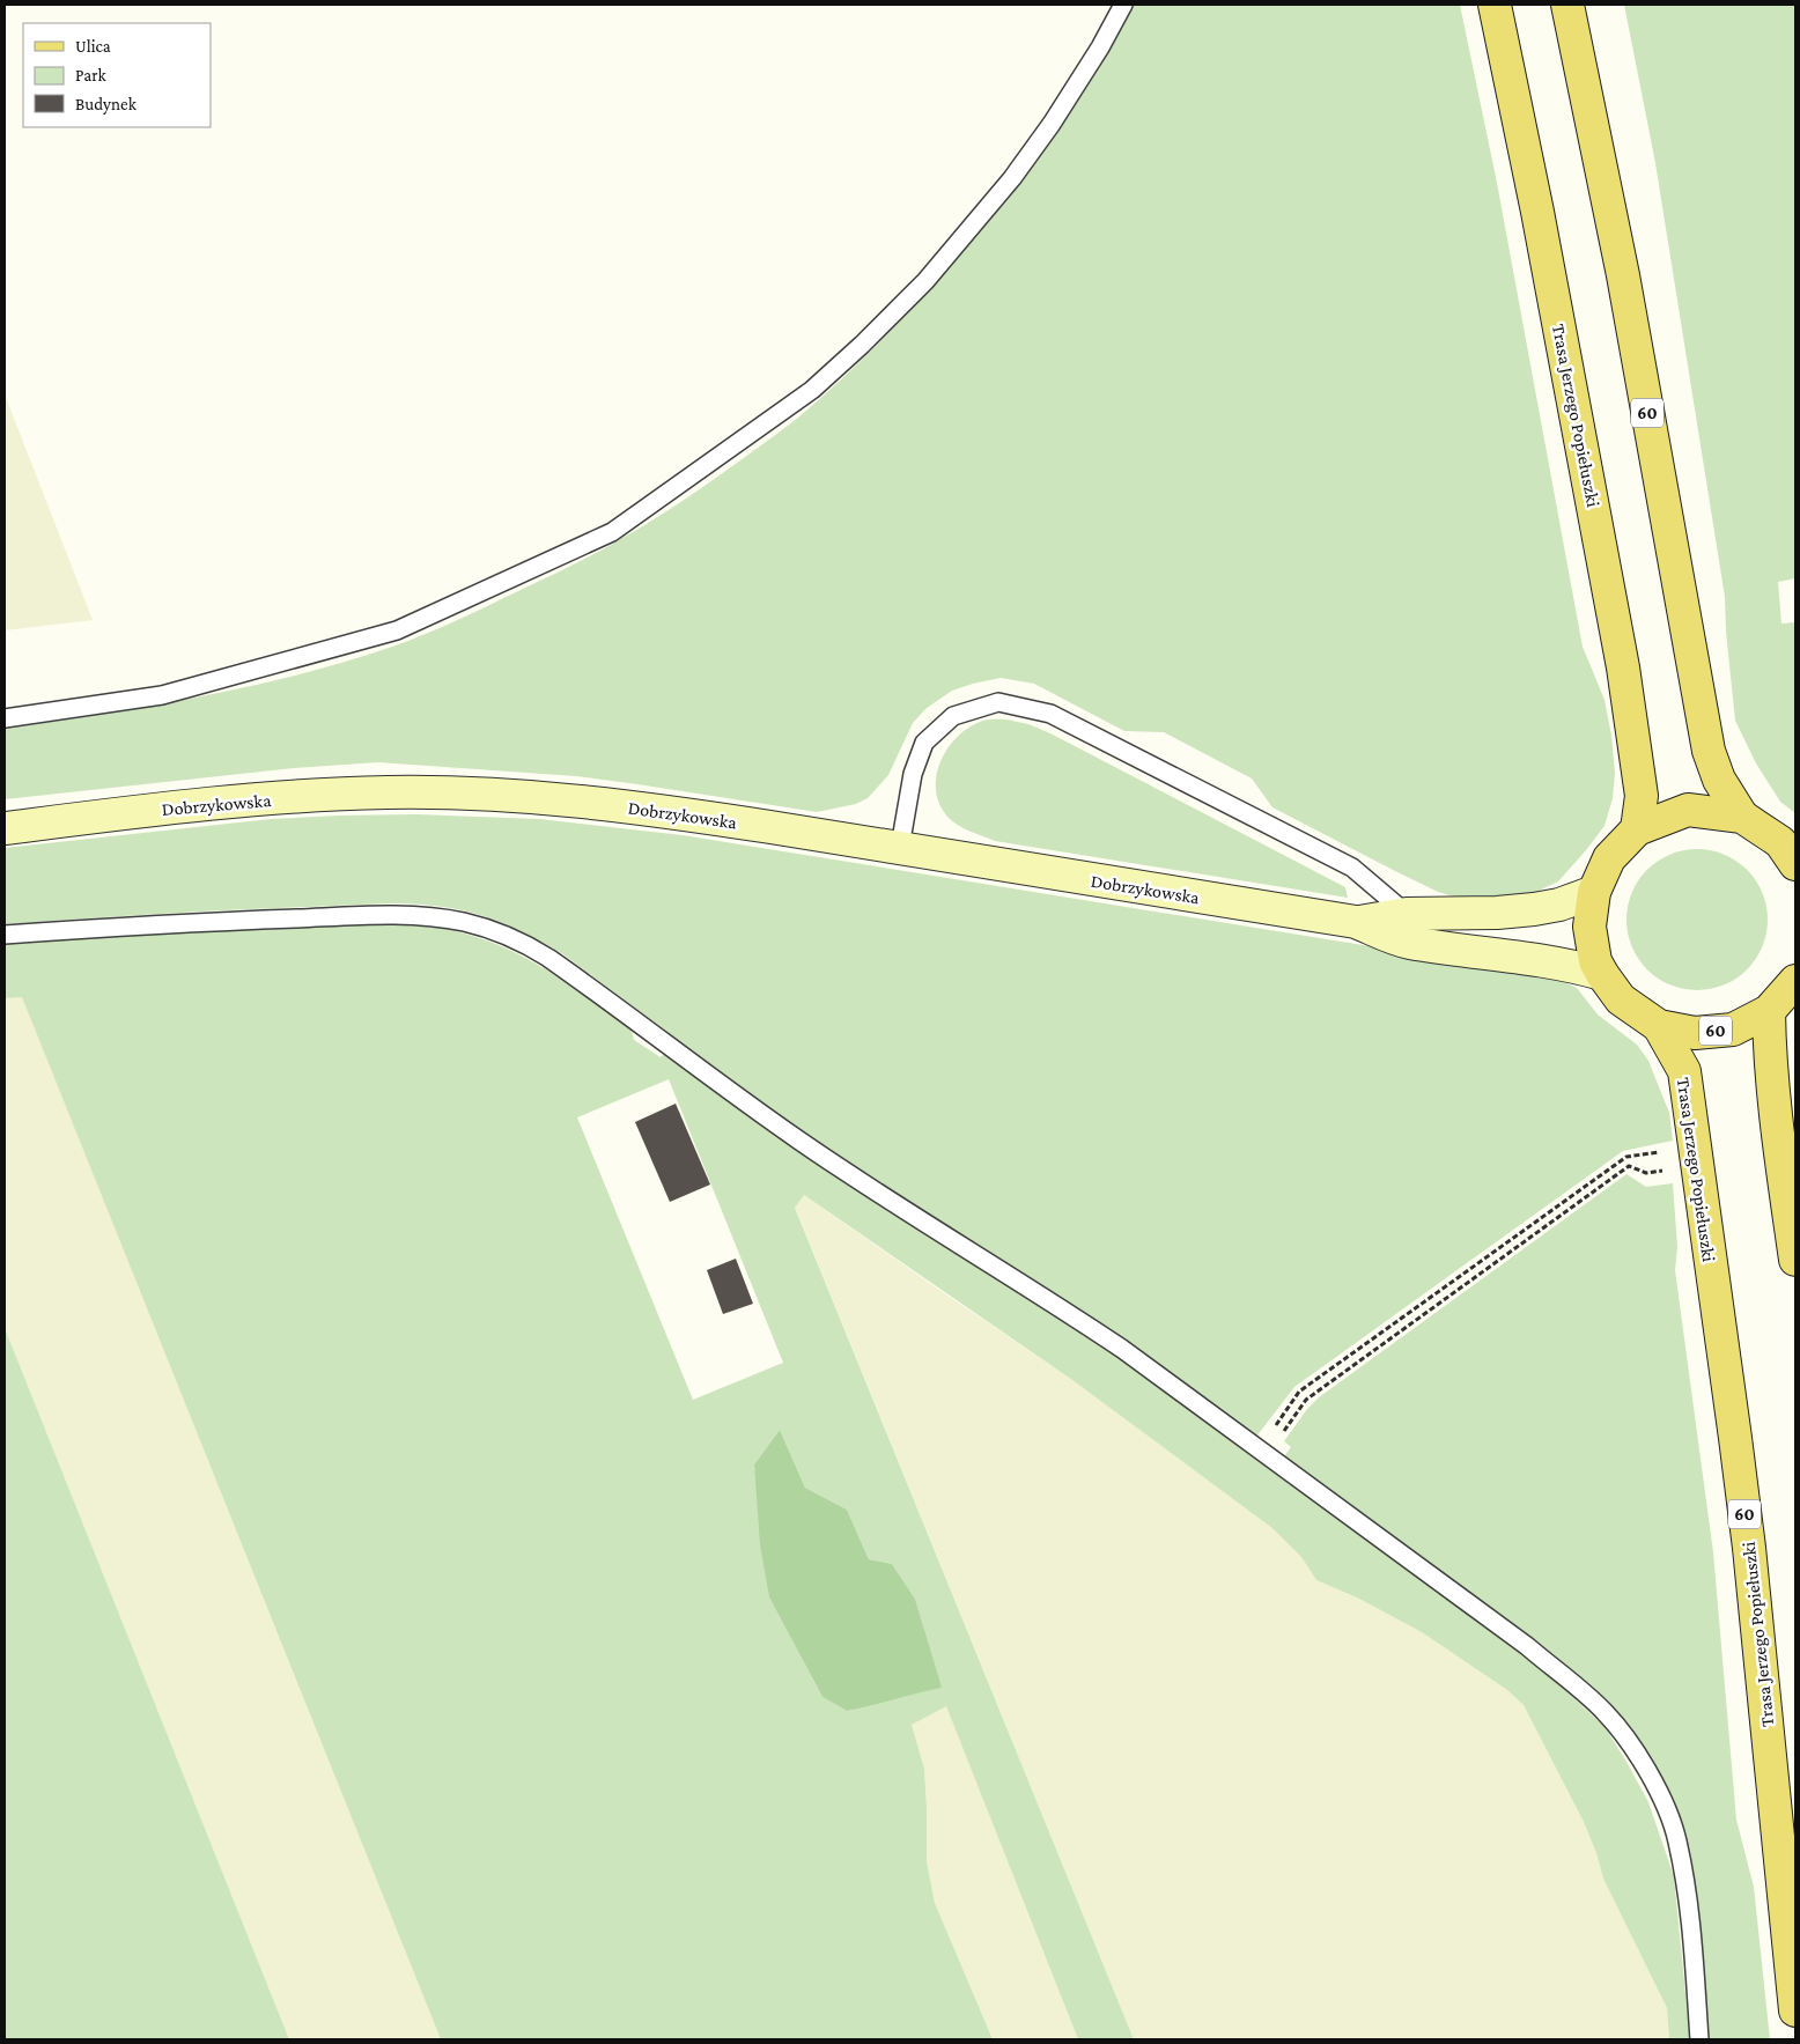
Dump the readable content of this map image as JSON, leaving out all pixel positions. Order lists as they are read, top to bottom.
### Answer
{
  "streets": {
    "main road": ["60", "Trasa Jerzego Popiełuszki", "Dobrzykowska"]
  },
  "crossings": [
    ["60", "Trasa Jerzego Popiełuszki"],
    ["60", "Dobrzykowska"]
  ],
  "legend": ["Ulica", "Park", "Budynek"]
}
